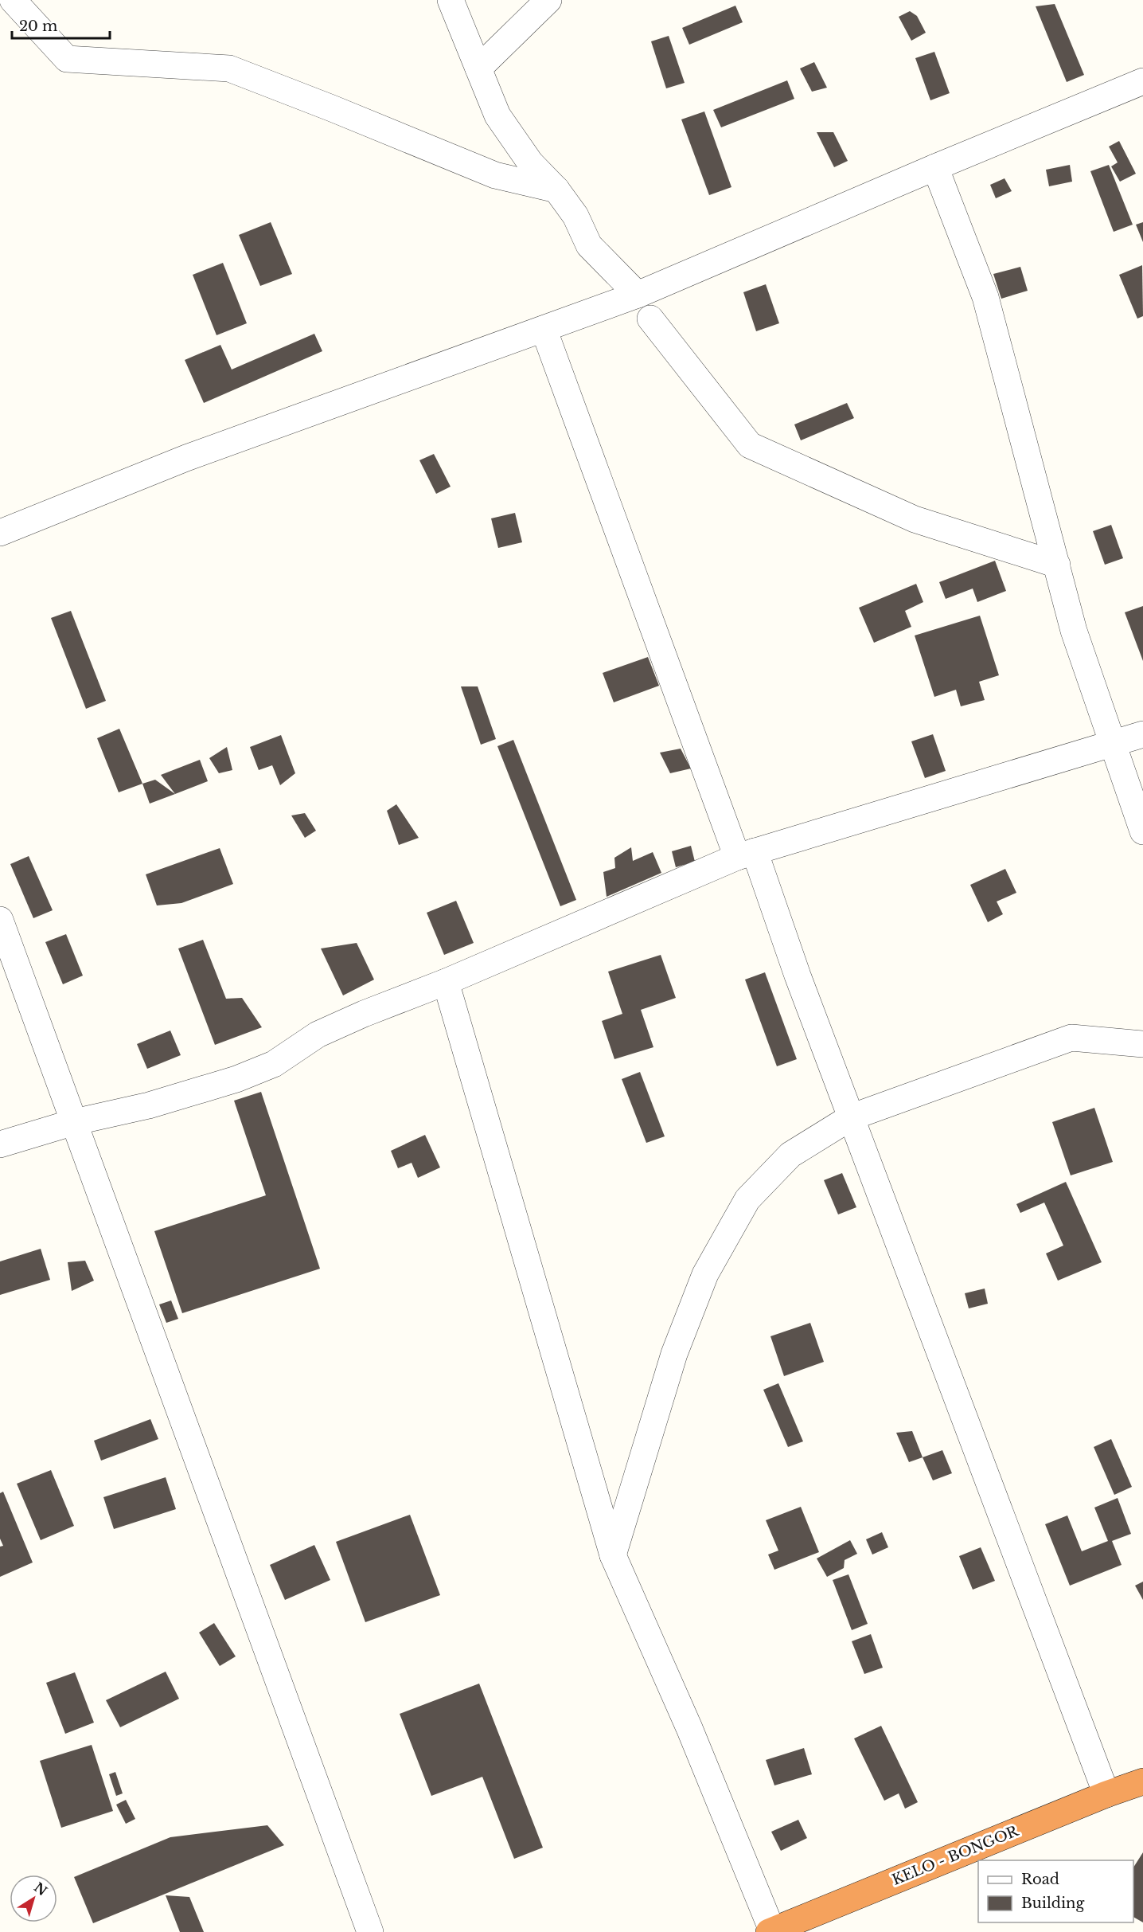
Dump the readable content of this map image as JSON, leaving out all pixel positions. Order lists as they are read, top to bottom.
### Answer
{
  "streets": {
    "highway": ["KELO - BONGOR"]
  },
  "legend": ["Road", "Building"],
  "scale_bar": "20 m",
  "north": "top right"
}
